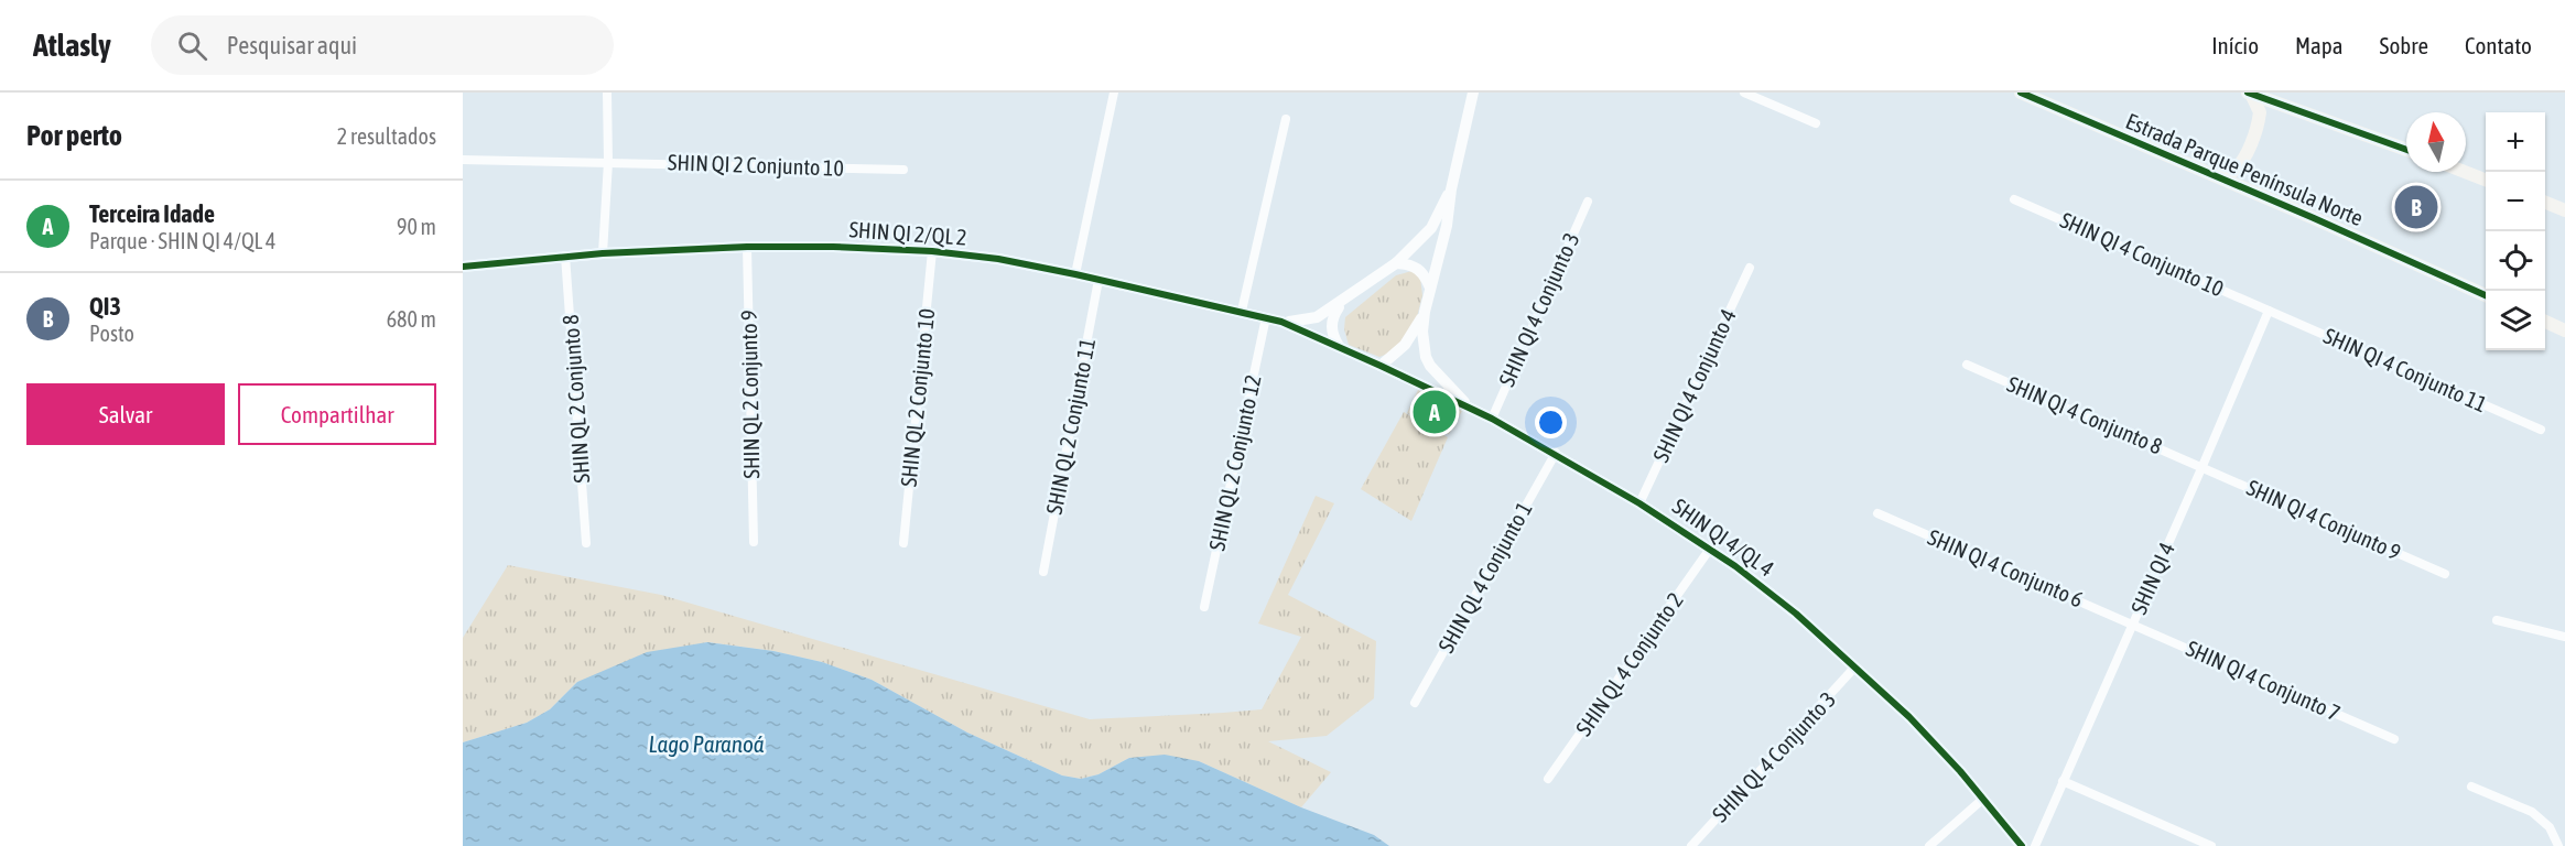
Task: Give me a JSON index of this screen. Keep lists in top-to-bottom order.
{
  "streets": {
    "main road": ["Estrada Parque Península Norte"],
    "street": [
      "SHIN QI 2 Conjunto 10",
      "SHIN QI 2/QL 2",
      "SHIN QI 4 Conjunto 10",
      "SHIN QI 4 Conjunto 3",
      "SHIN QI 4 Conjunto 11",
      "SHIN QI 4 Conjunto 4",
      "SHIN QL 2 Conjunto 9",
      "SHIN QL 2 Conjunto 10",
      "SHIN QL 2 Conjunto 8",
      "SHIN QI 4 Conjunto 8",
      "SHIN QL 2 Conjunto 11",
      "SHIN QL 2 Conjunto 12",
      "SHIN QI 4 Conjunto 9",
      "SHIN QI 4/QL 4",
      "SHIN QI 4 Conjunto 6",
      "SHIN QL 4 Conjunto 1",
      "SHIN QI 4",
      "SHIN QL 4 Conjunto 2",
      "SHIN QI 4 Conjunto 7",
      "SHIN QL 4 Conjunto 3"
    ]
  },
  "crossings": [
    ["SHIN QI 2/QL 2", "SHIN QL 2 Conjunto 9"],
    ["SHIN QI 2/QL 2", "SHIN QL 2 Conjunto 10"],
    ["SHIN QI 2/QL 2", "SHIN QL 2 Conjunto 8"],
    ["SHIN QI 2/QL 2", "SHIN QL 2 Conjunto 11"],
    ["SHIN QI 2/QL 2", "SHIN QL 2 Conjunto 12"],
    ["SHIN QI 2/QL 2", "SHIN QI 4/QL 4"],
    ["SHIN QI 4 Conjunto 10", "SHIN QI 4 Conjunto 11"],
    ["SHIN QI 4 Conjunto 10", "SHIN QI 4"],
    ["SHIN QI 4 Conjunto 3", "SHIN QI 4/QL 4"],
    ["SHIN QI 4 Conjunto 11", "SHIN QI 4"],
    ["SHIN QI 4 Conjunto 4", "SHIN QI 4/QL 4"],
    ["SHIN QI 4 Conjunto 8", "SHIN QI 4 Conjunto 9"],
    ["SHIN QI 4 Conjunto 8", "SHIN QI 4"],
    ["SHIN QI 4 Conjunto 9", "SHIN QI 4"],
    ["SHIN QI 4/QL 4", "SHIN QL 4 Conjunto 1"],
    ["SHIN QI 4/QL 4", "SHIN QL 4 Conjunto 2"],
    ["SHIN QI 4/QL 4", "SHIN QL 4 Conjunto 3"],
    ["SHIN QI 4 Conjunto 6", "SHIN QI 4"],
    ["SHIN QI 4 Conjunto 6", "SHIN QI 4 Conjunto 7"],
    ["SHIN QI 4", "SHIN QI 4 Conjunto 7"]
  ],
  "water": ["Lago Paranoá"],
  "north": "top",
  "page": {
    "header": "Atlasly",
    "search": "Pesquisar aqui",
    "nav": [
      "Início",
      "Mapa",
      "Sobre",
      "Contato"
    ],
    "heading": ["Por perto", "2 resultados"],
    "map_buttons": ["+", "−"],
    "list": [
      {
        "mark": "A",
        "name": "Terceira Idade",
        "note": "Parque · SHIN QI 4/QL 4",
        "value": "90 m"
      },
      {
        "mark": "B",
        "name": "QI3",
        "note": "Posto",
        "value": "680 m"
      }
    ],
    "pins": ["B", "A"],
    "buttons": ["Salvar", "Compartilhar"]
  }
}
